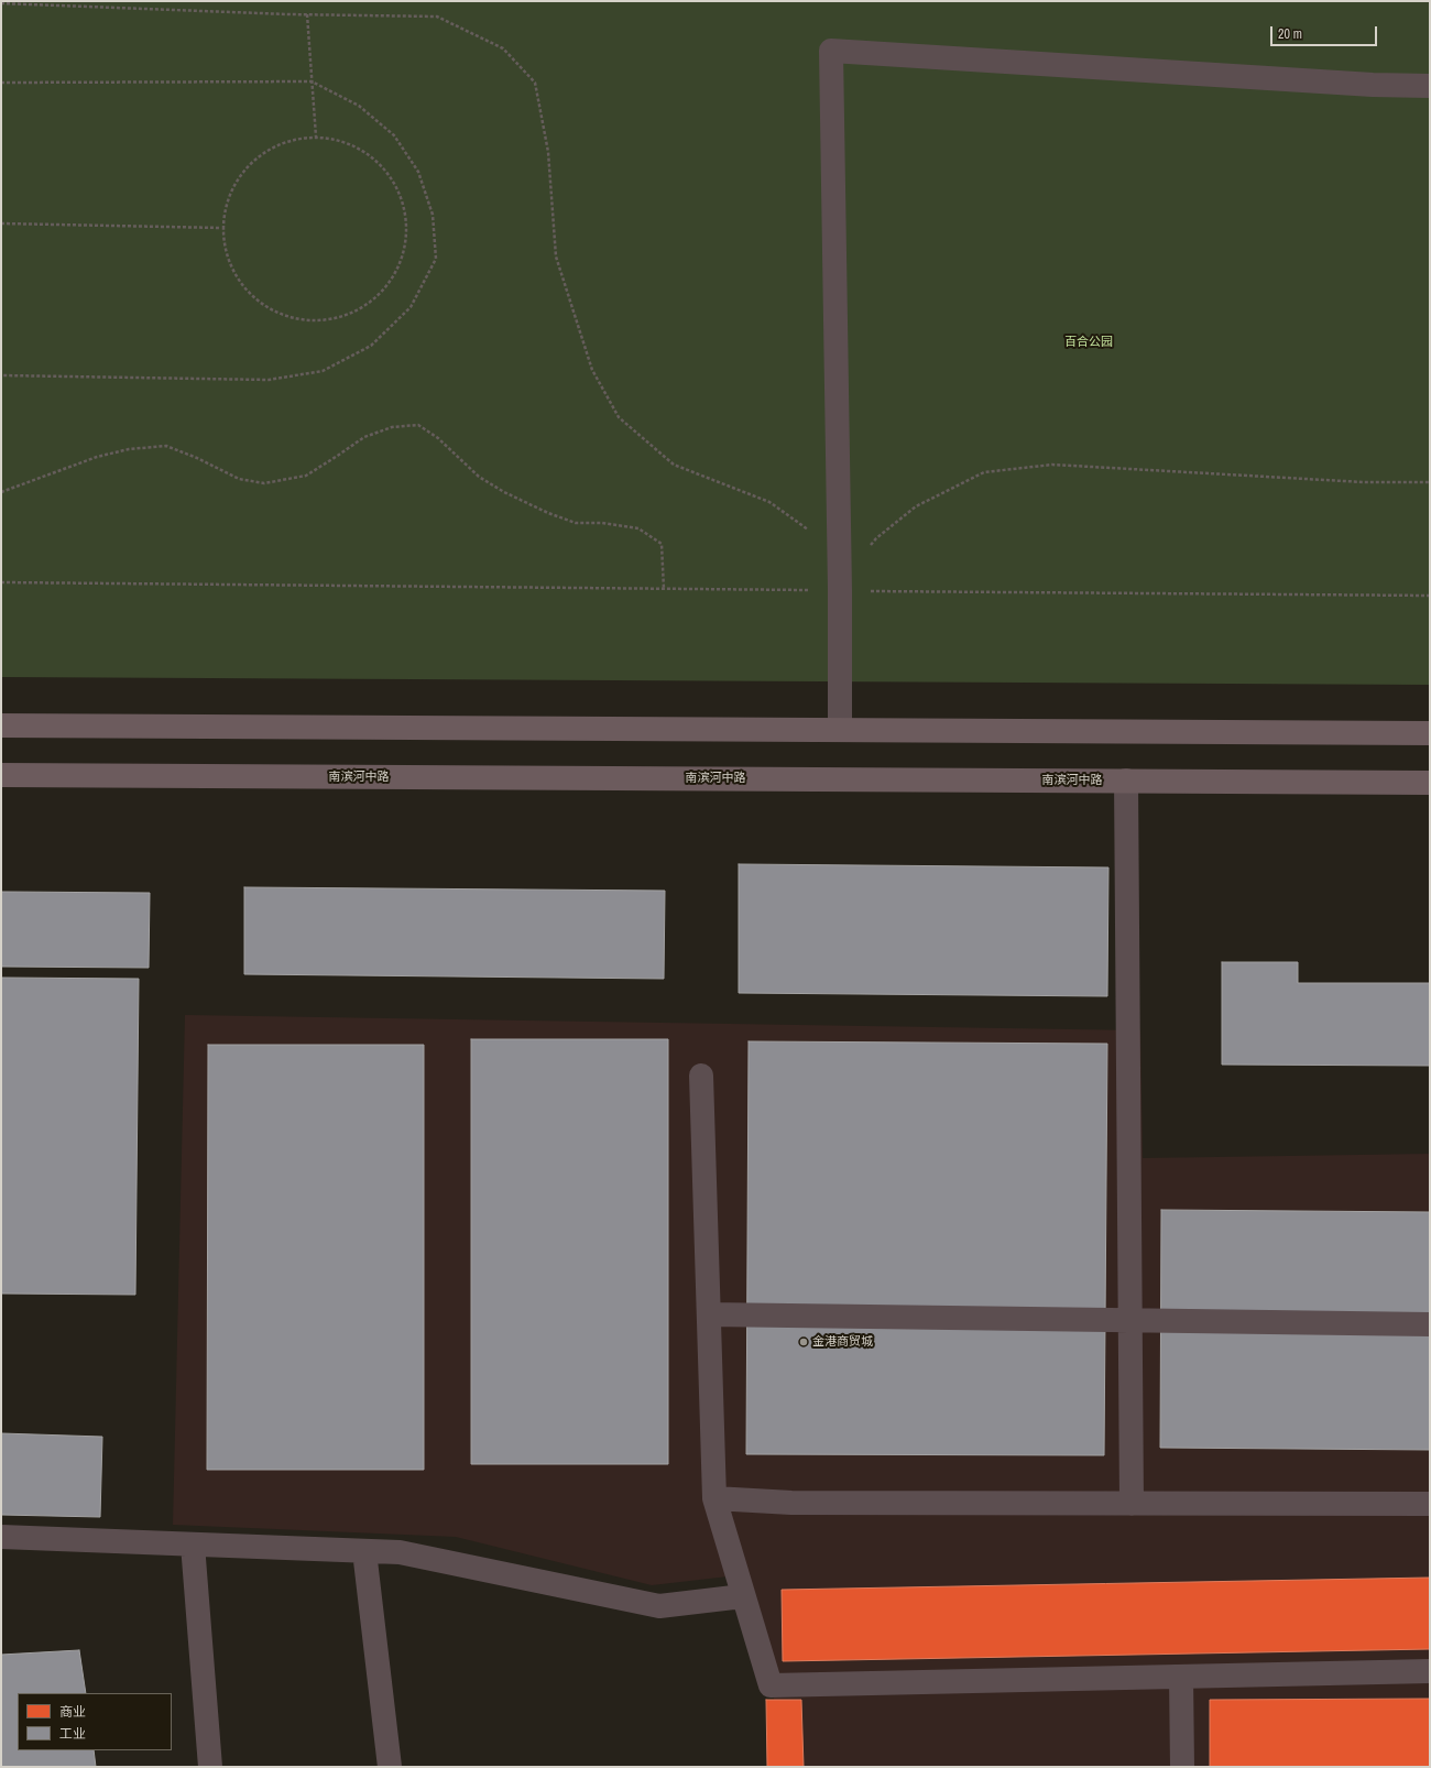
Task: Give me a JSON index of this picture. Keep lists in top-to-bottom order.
{
  "streets": {
    "highway": ["南滨河中路"]
  },
  "parks": ["百合公园"],
  "places": ["金港商贸城"],
  "legend": ["商业", "工业"],
  "scale_bar": "20 m"
}
